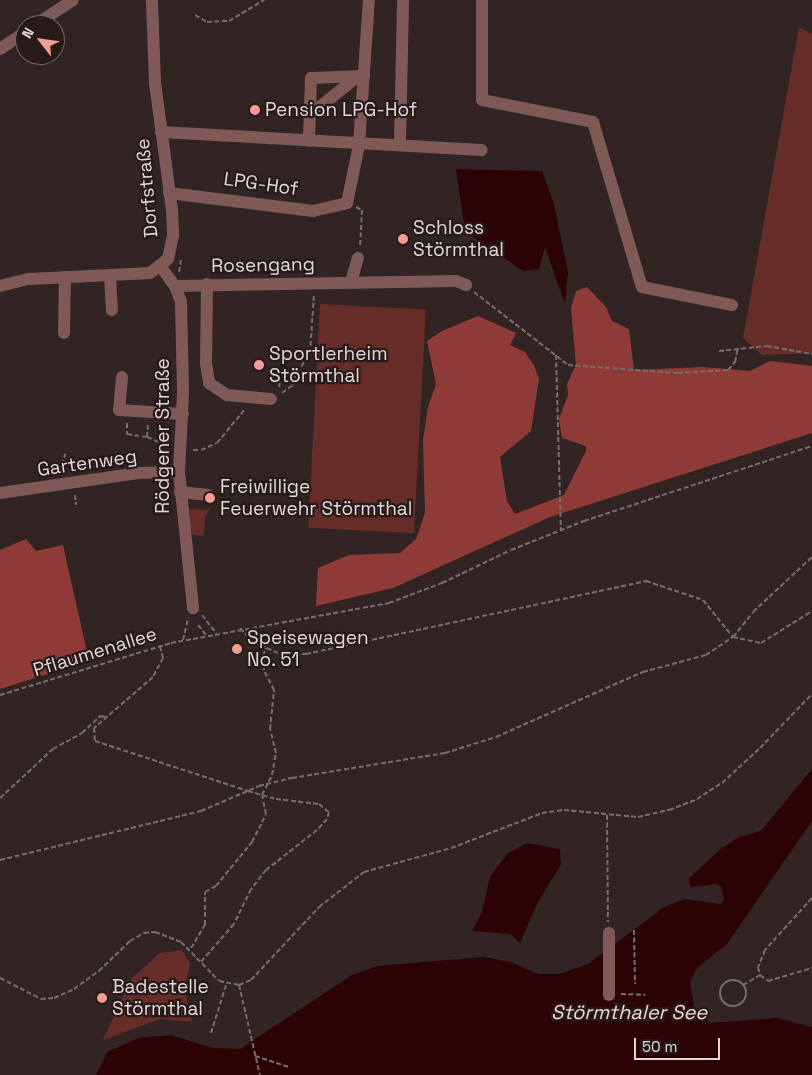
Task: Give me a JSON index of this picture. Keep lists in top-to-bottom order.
{
  "streets": {
    "street": [
      "LPG-Hof",
      "Dorfstraße",
      "Rosengang",
      "Rödgener Straße",
      "Gartenweg"
    ],
    "path": ["Pflaumenallee"]
  },
  "crossings": [
    ["LPG-Hof", "Dorfstraße"],
    ["Dorfstraße", "Rödgener Straße"],
    ["Rosengang", "Rödgener Straße"],
    ["Rödgener Straße", "Gartenweg"]
  ],
  "water": ["Störmthaler See"],
  "places": [
    "Pension LPG-Hof",
    "Schloss Störmthal",
    "Sportlerheim Störmthal",
    "Freiwillige Feuerwehr Störmthal",
    "Speisewagen No. 51",
    "Badestelle Störmthal"
  ],
  "scale_bar": "50 m",
  "north": "top left"
}
